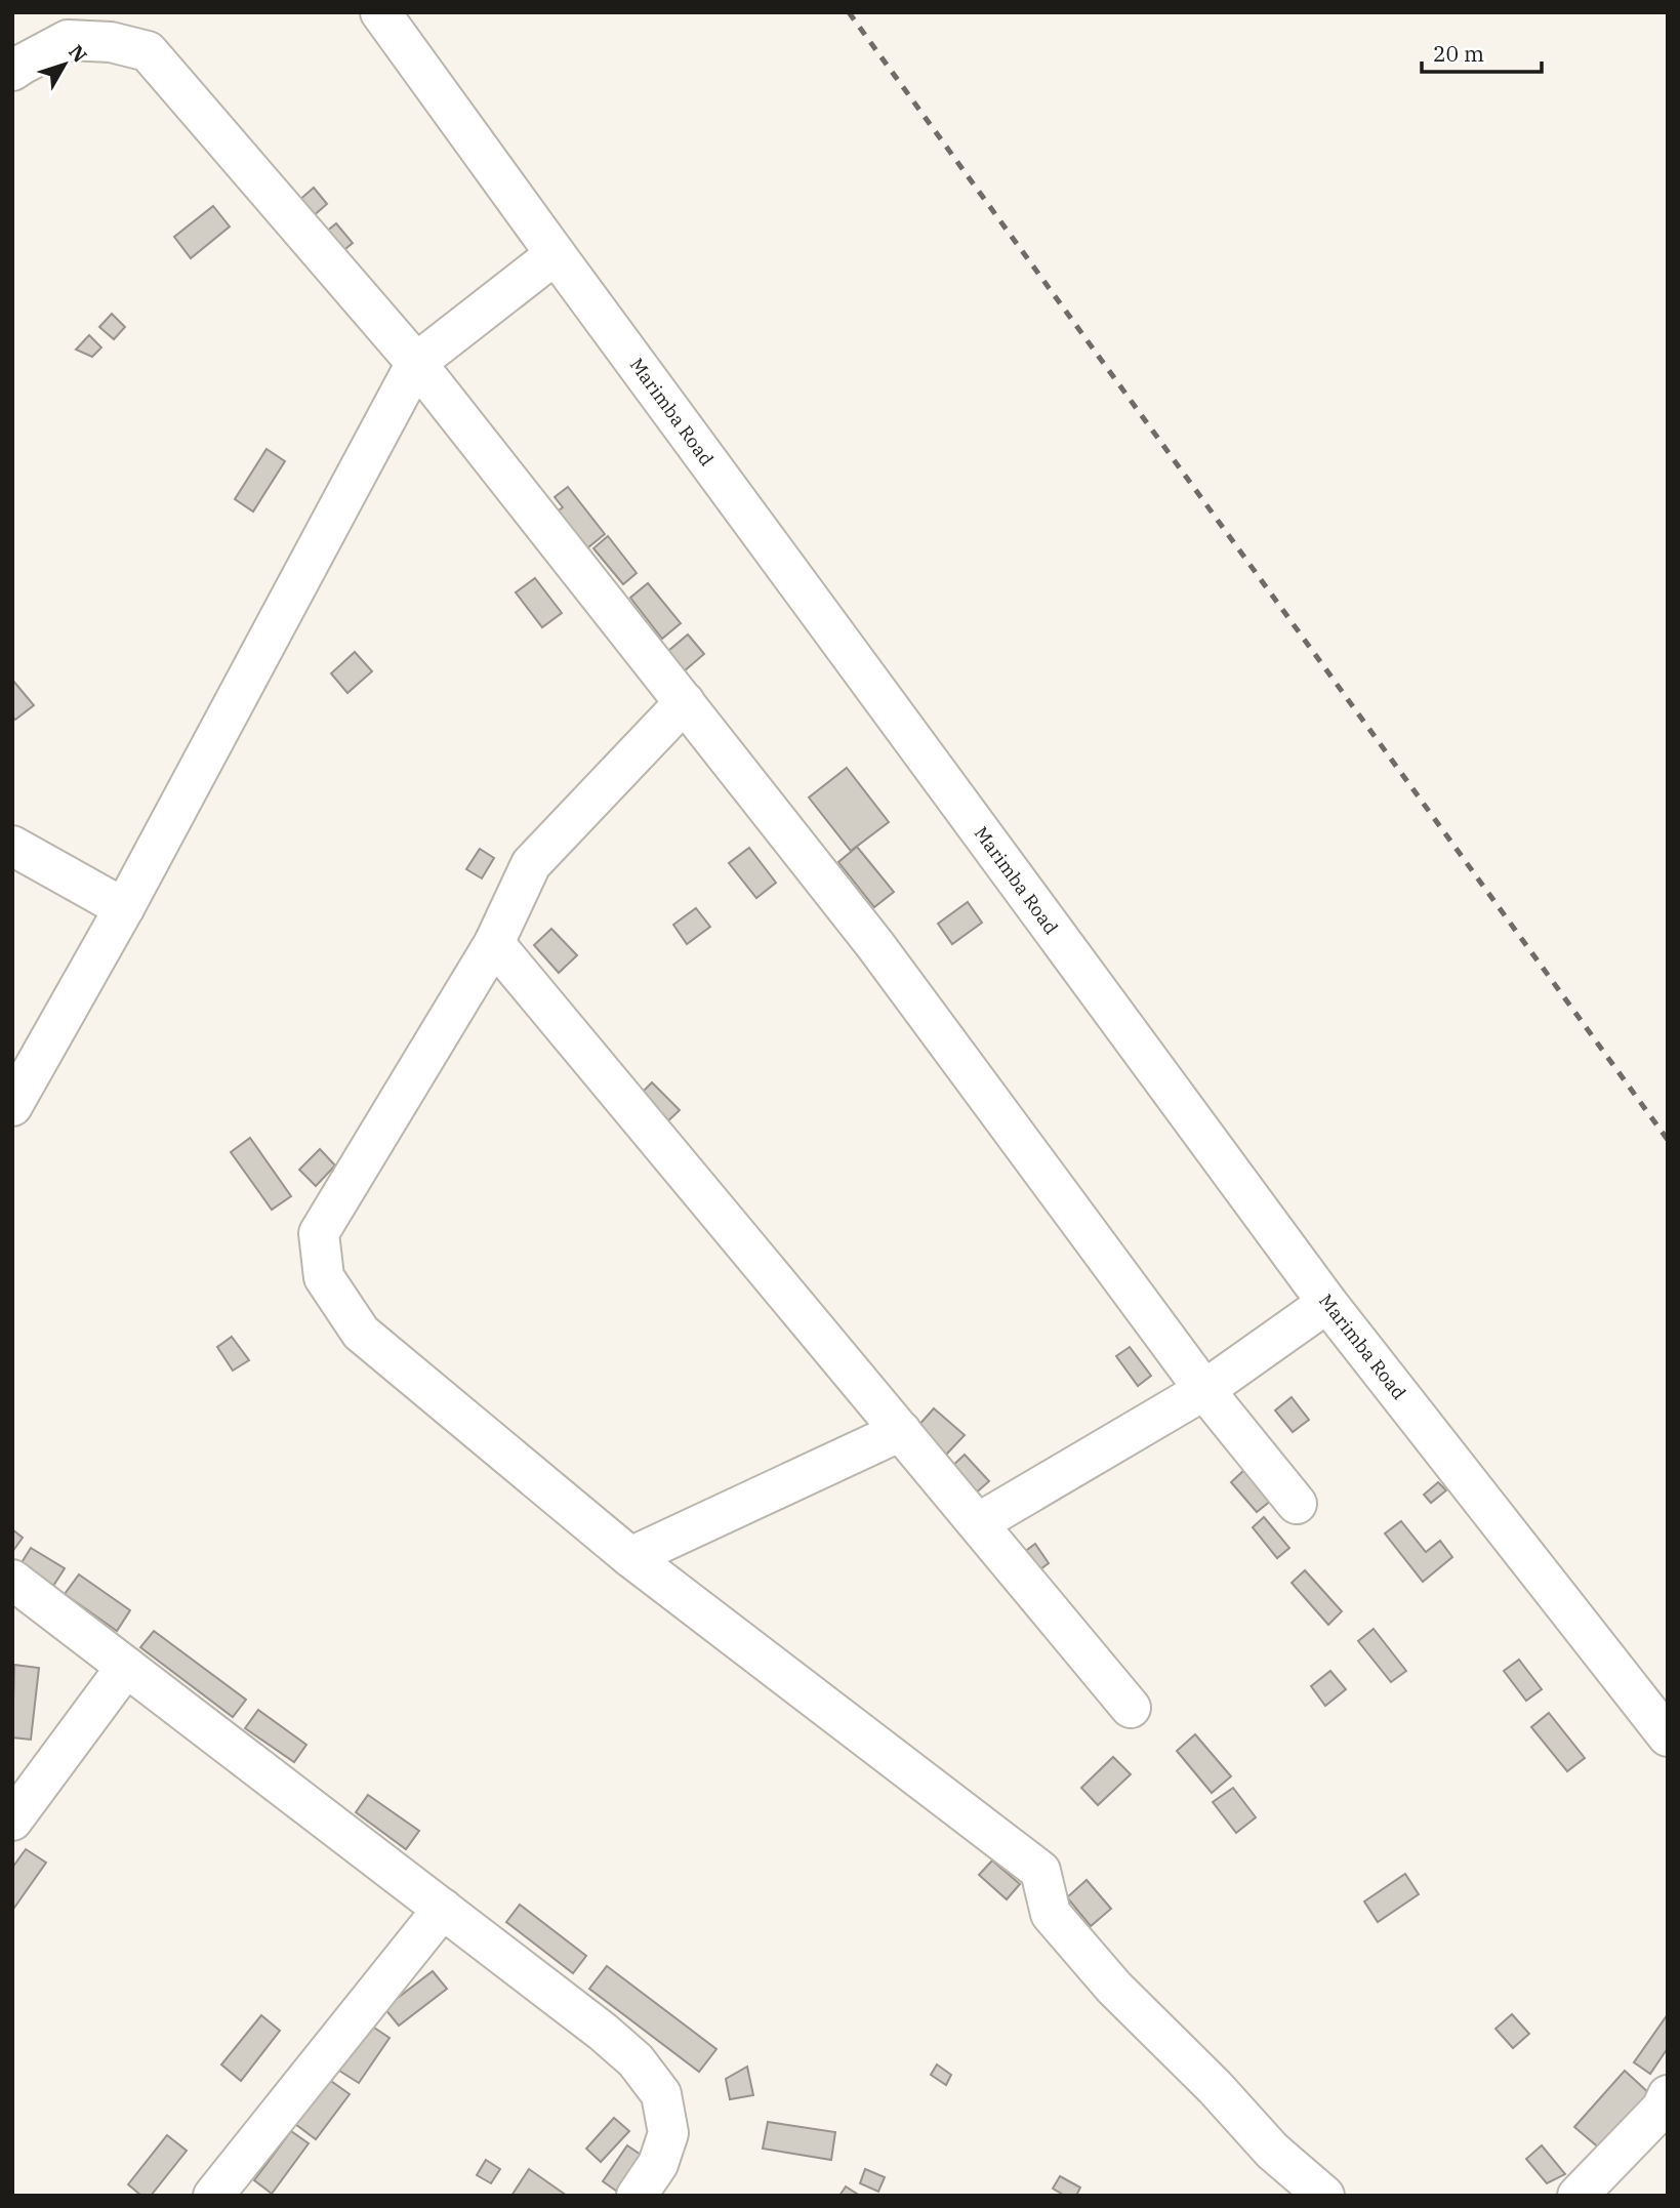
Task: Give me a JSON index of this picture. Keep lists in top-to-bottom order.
{
  "streets": {
    "street": ["Marimba Road"]
  },
  "scale_bar": "20 m",
  "north": "top right"
}
